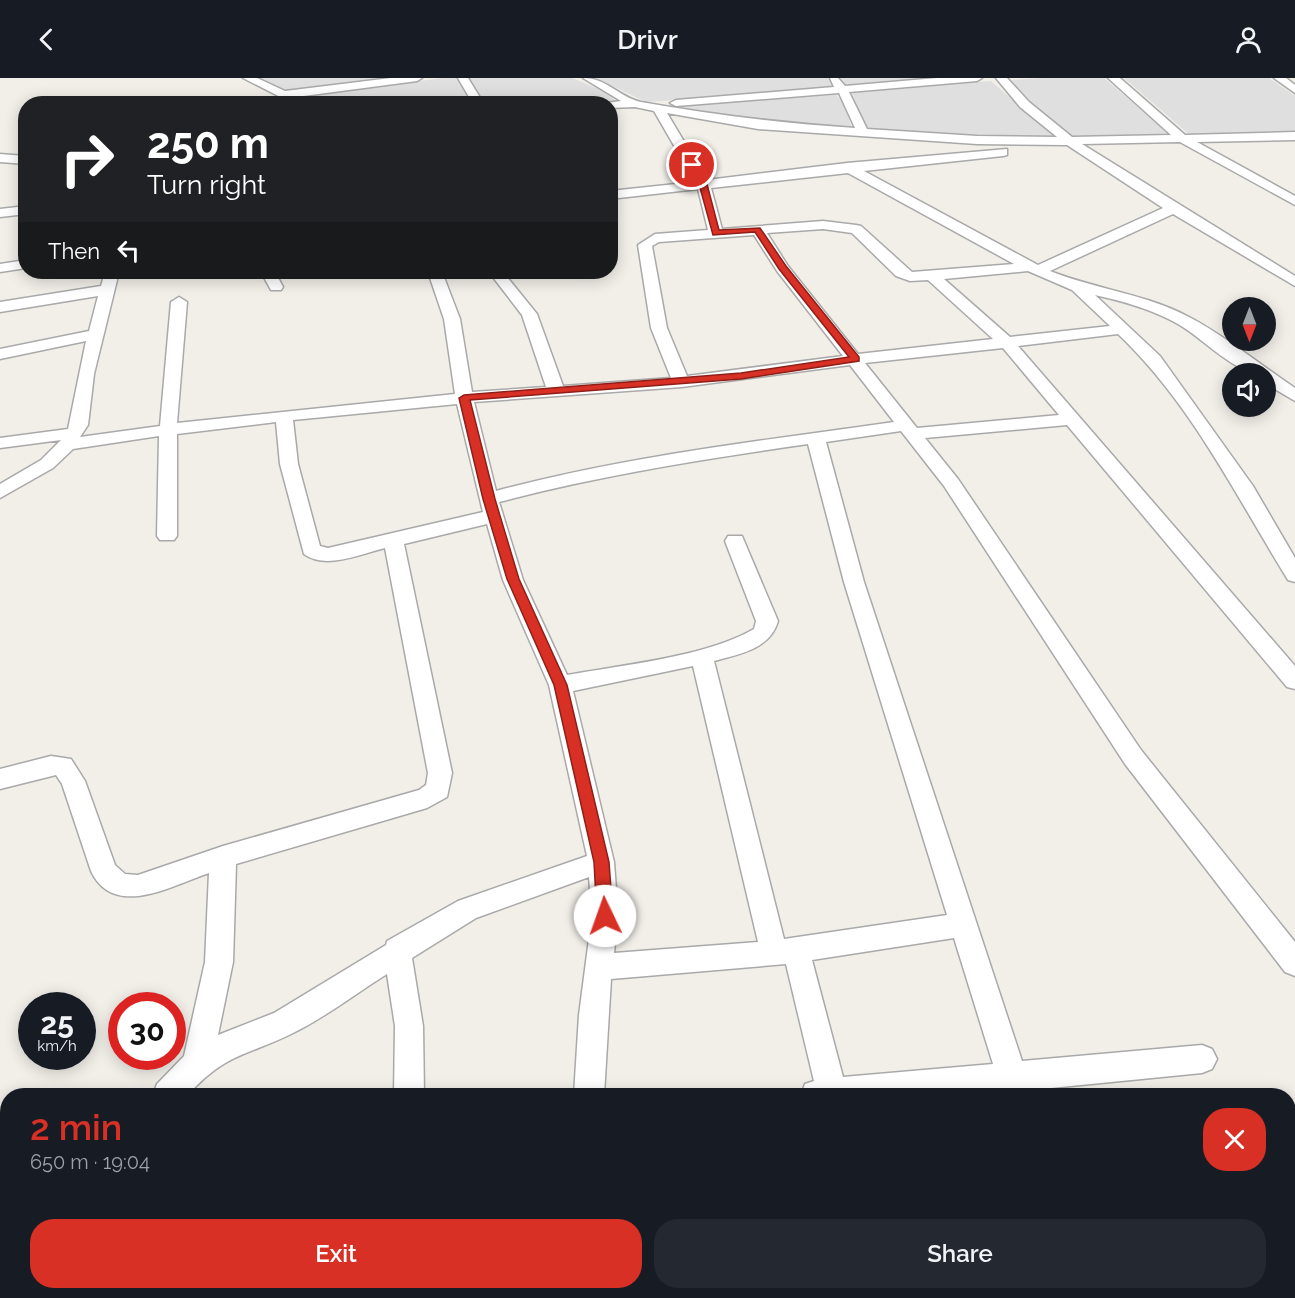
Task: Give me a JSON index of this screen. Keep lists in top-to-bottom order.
{
  "north": "bottom",
  "page": {
    "header": "Drivr",
    "turn": ["250 m", "Turn right"],
    "then": "Then",
    "speed": "25 km/h",
    "limit": "30",
    "heading": ["2 min", "650 m · 19:04"],
    "buttons": ["Exit", "Share"]
  }
}
